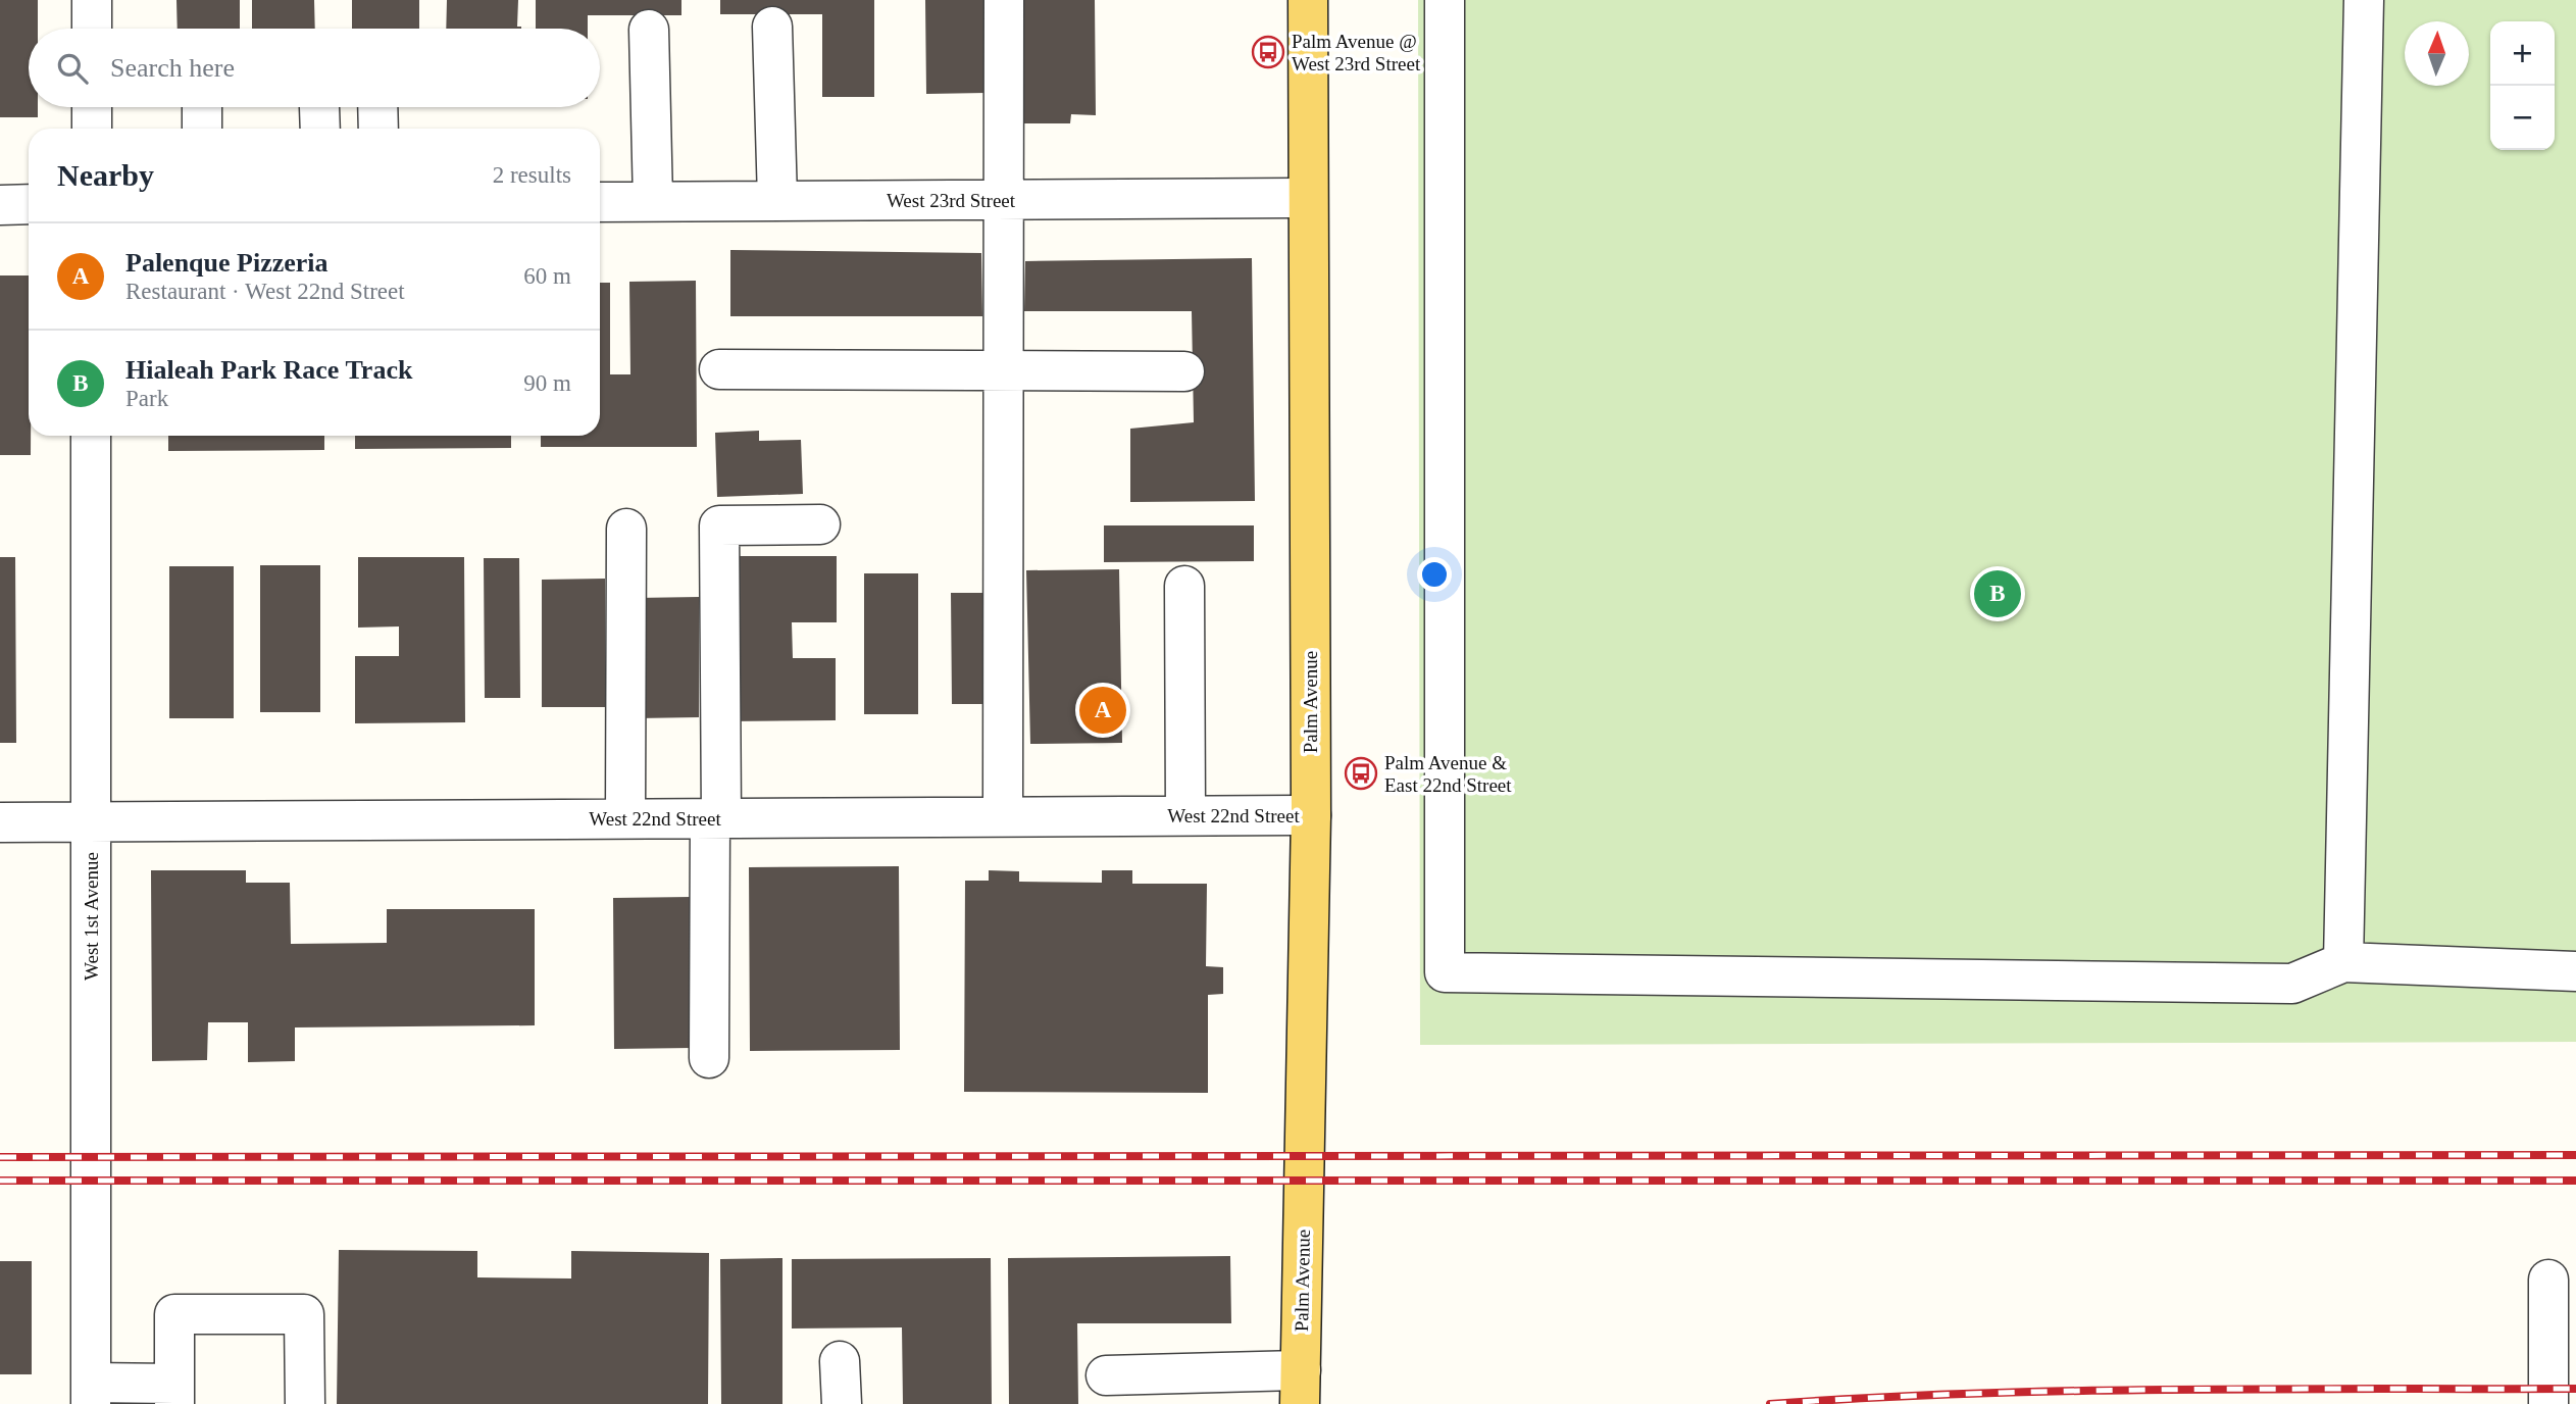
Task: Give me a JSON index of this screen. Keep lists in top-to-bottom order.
{
  "streets": {
    "main road": ["Palm Avenue"],
    "street": ["West 23rd Street", "West 22nd Street", "West 1st Avenue"]
  },
  "crossings": [
    ["West 23rd Street", "Palm Avenue"],
    ["Palm Avenue", "West 22nd Street"],
    ["West 22nd Street", "West 1st Avenue"]
  ],
  "places": {
    "bus stop": ["Palm Avenue @ West 23rd Street", "Palm Avenue & East 22nd Street"]
  },
  "north": "top",
  "page": {
    "map_buttons": ["+", "−"],
    "search": "Search here",
    "heading": ["Nearby", "2 results"],
    "list": [
      {
        "mark": "A",
        "name": "Palenque Pizzeria",
        "note": "Restaurant · West 22nd Street",
        "value": "60 m"
      },
      {
        "mark": "B",
        "name": "Hialeah Park Race Track",
        "note": "Park",
        "value": "90 m"
      }
    ],
    "pins": ["B", "A"]
  }
}
